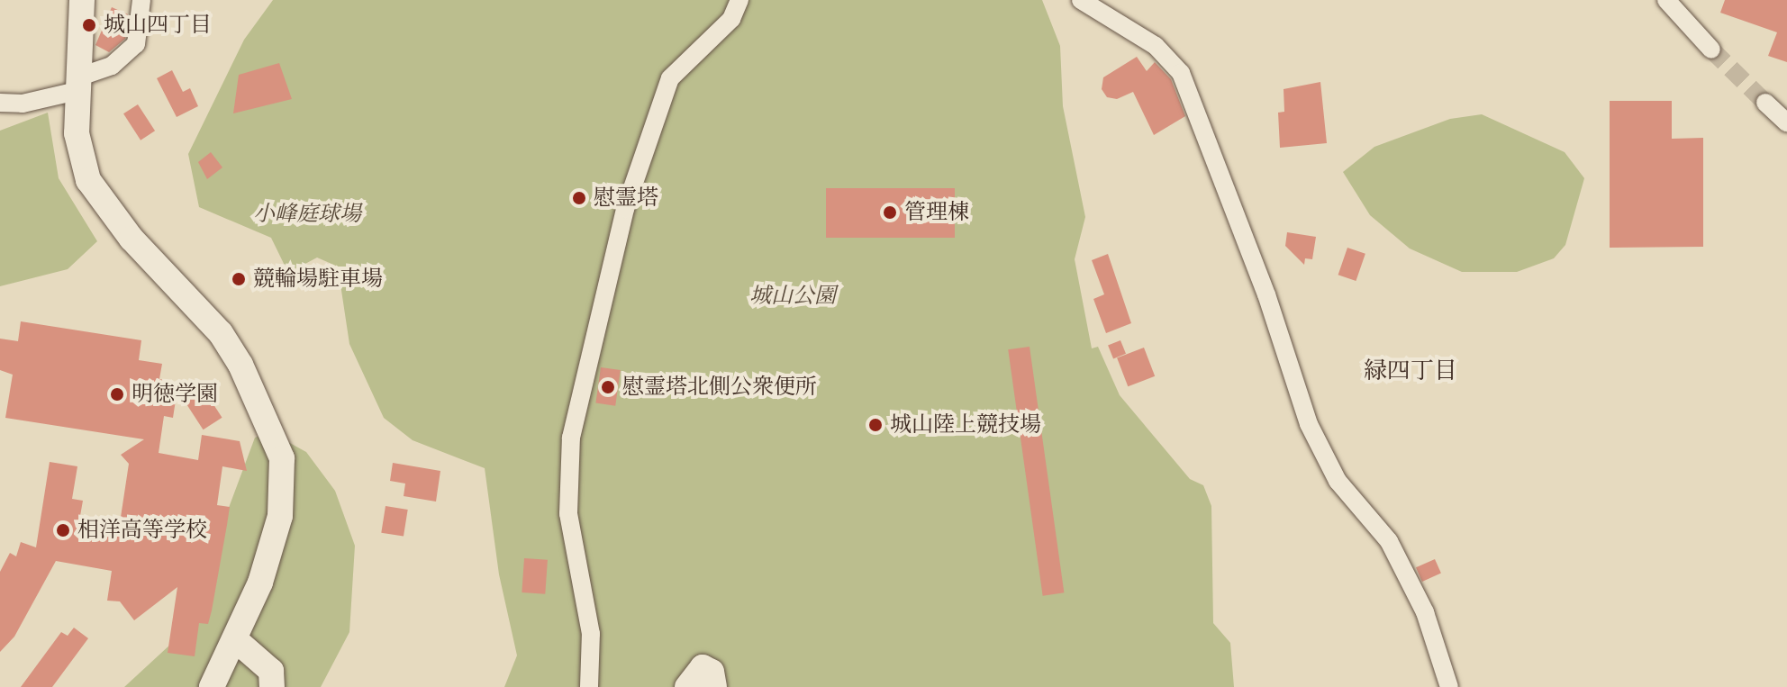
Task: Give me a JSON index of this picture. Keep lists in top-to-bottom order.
{
  "districts": ["緑四丁目"],
  "parks": ["小峰庭球場", "城山公園"],
  "places": [
    "城山四丁目",
    "慰霊塔",
    "管理棟",
    "競輪場駐車場",
    "慰霊塔北側公衆便所",
    "明徳学園",
    "城山陸上競技場",
    "相洋高等学校"
  ]
}
